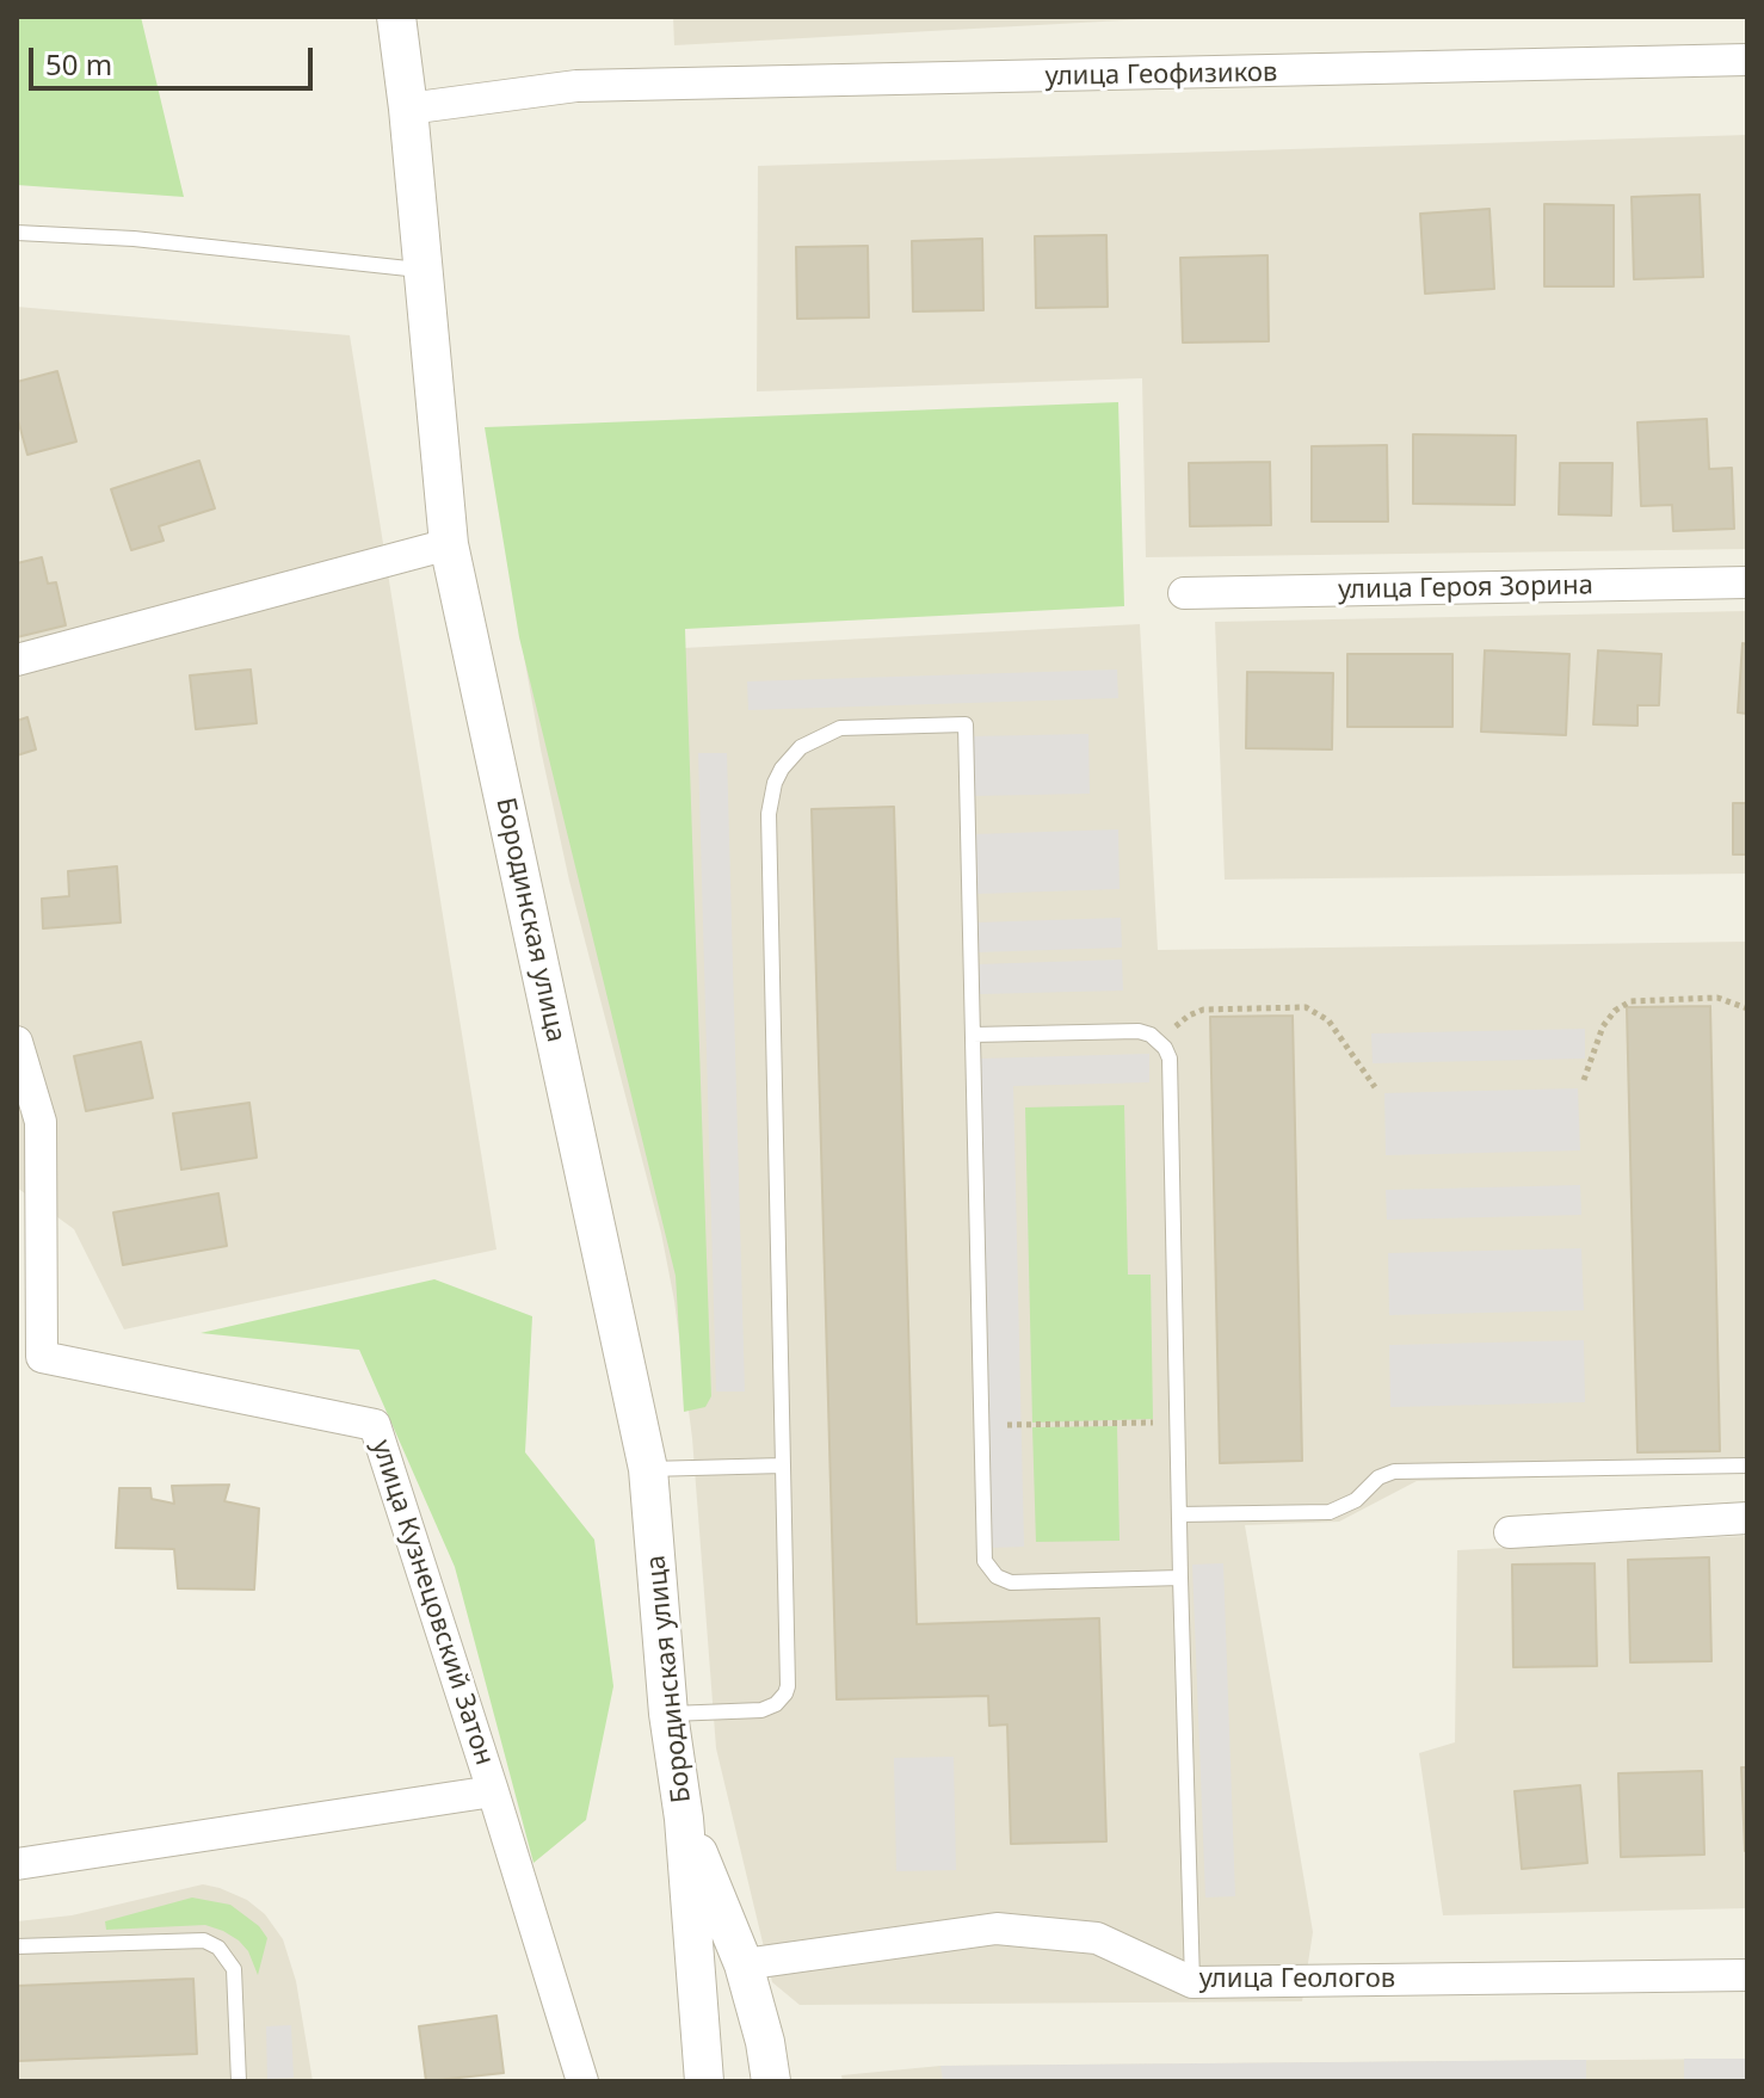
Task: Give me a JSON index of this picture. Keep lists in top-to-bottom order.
{
  "streets": {
    "street": [
      "улица Геофизиков",
      "улица Героя Зорина",
      "Бородинская улица",
      "улица Кузнецовский Затон",
      "улица Геологов"
    ]
  },
  "crossings": [
    ["улица Геофизиков", "Бородинская улица"],
    ["Бородинская улица", "улица Геологов"]
  ],
  "scale_bar": "50 m"
}
